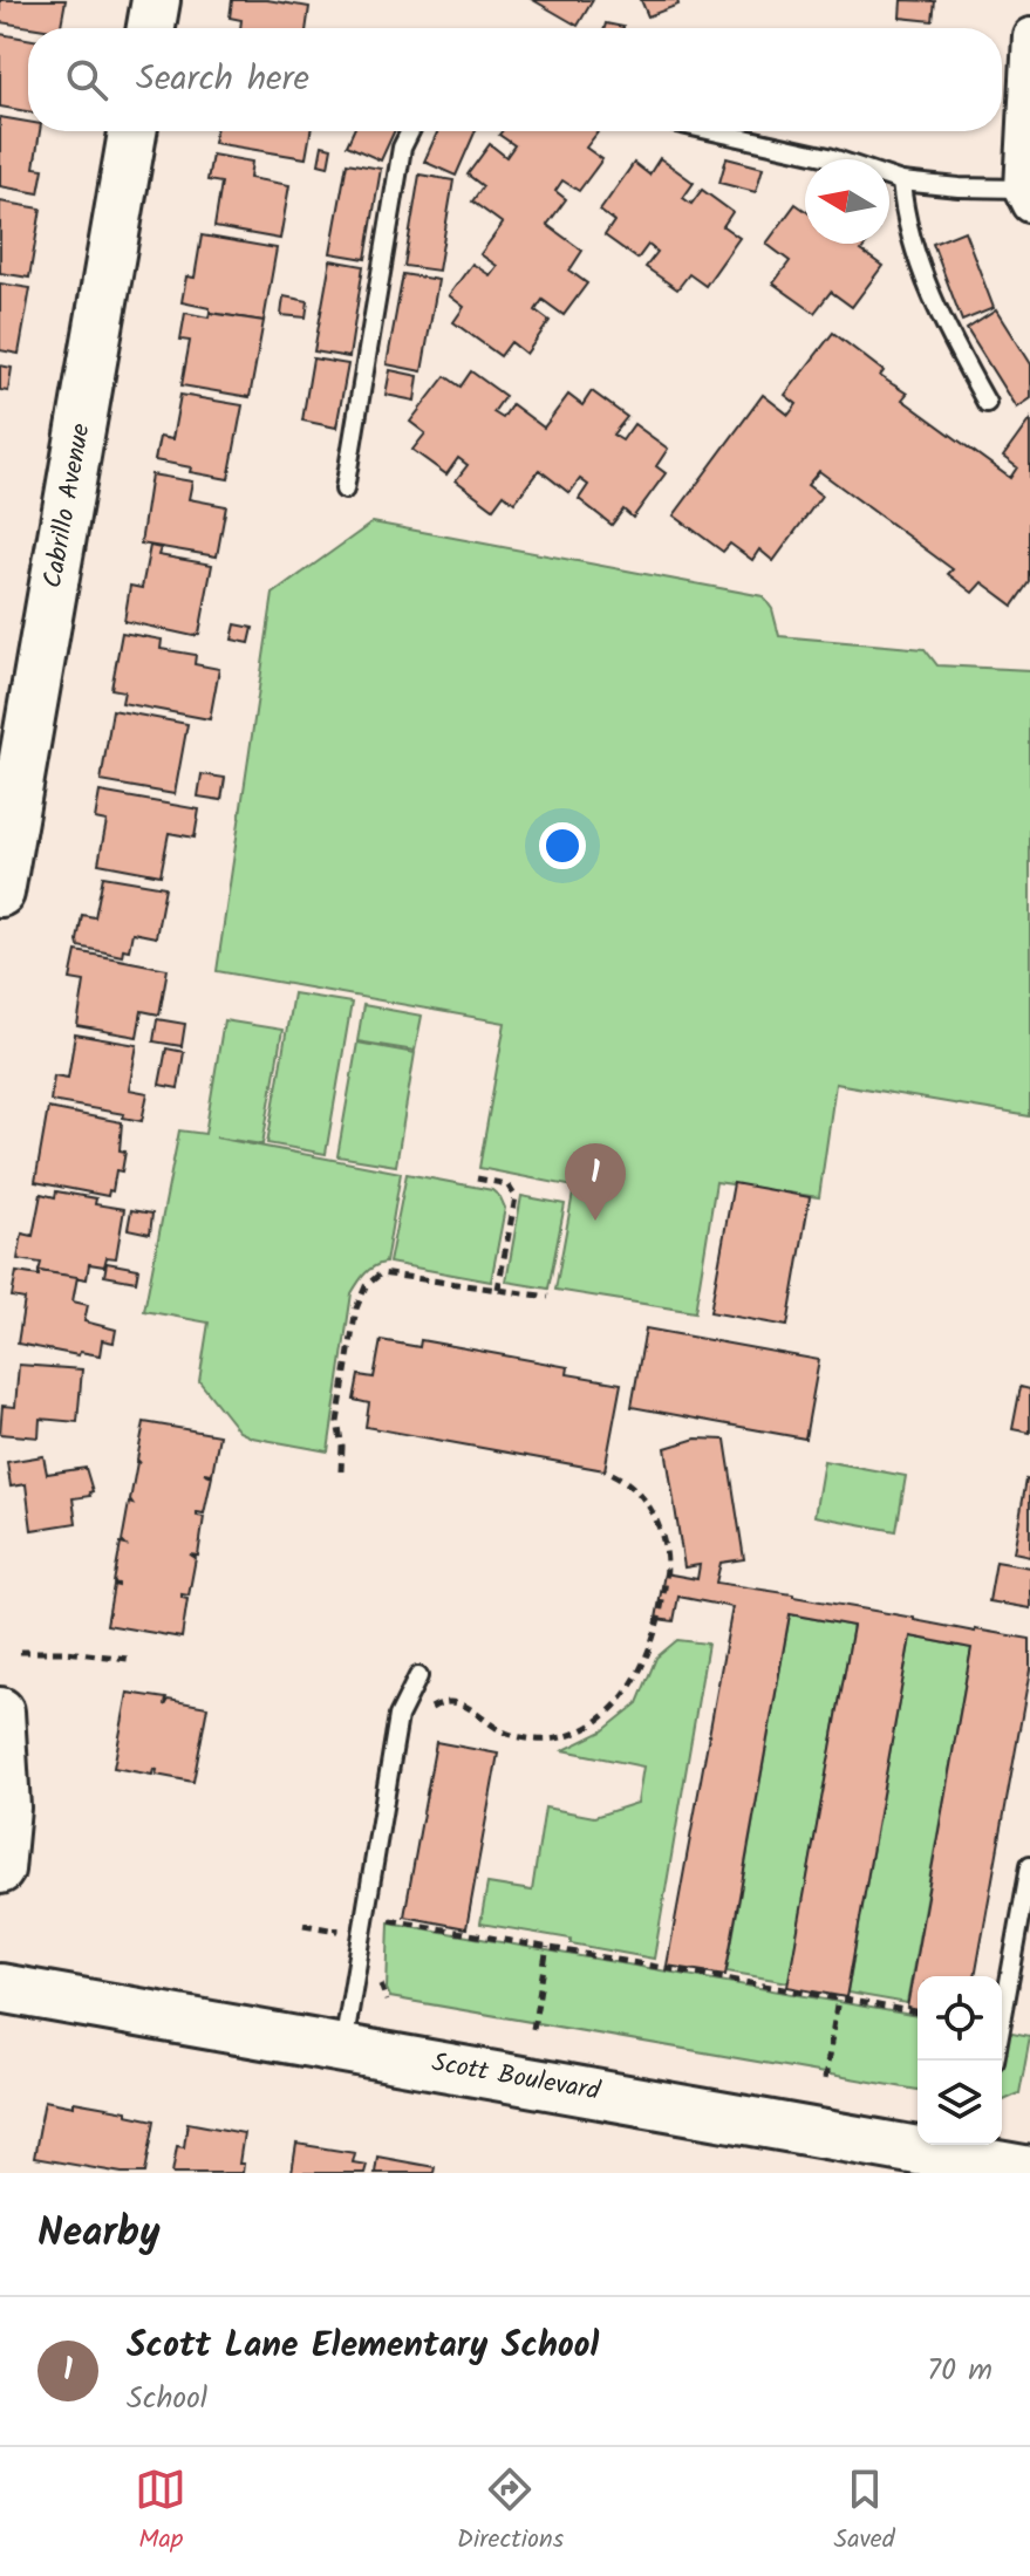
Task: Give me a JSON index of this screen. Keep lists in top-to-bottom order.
{
  "streets": {
    "main road": ["Cabrillo Avenue", "Scott Boulevard"]
  },
  "north": "left",
  "page": {
    "search": "Search here",
    "pins": "1",
    "heading": "Nearby",
    "list": [
      {
        "mark": "1",
        "name": "Scott Lane Elementary School",
        "note": "School",
        "value": "70 m"
      }
    ],
    "nav": ["Map", "Directions", "Saved"]
  }
}
